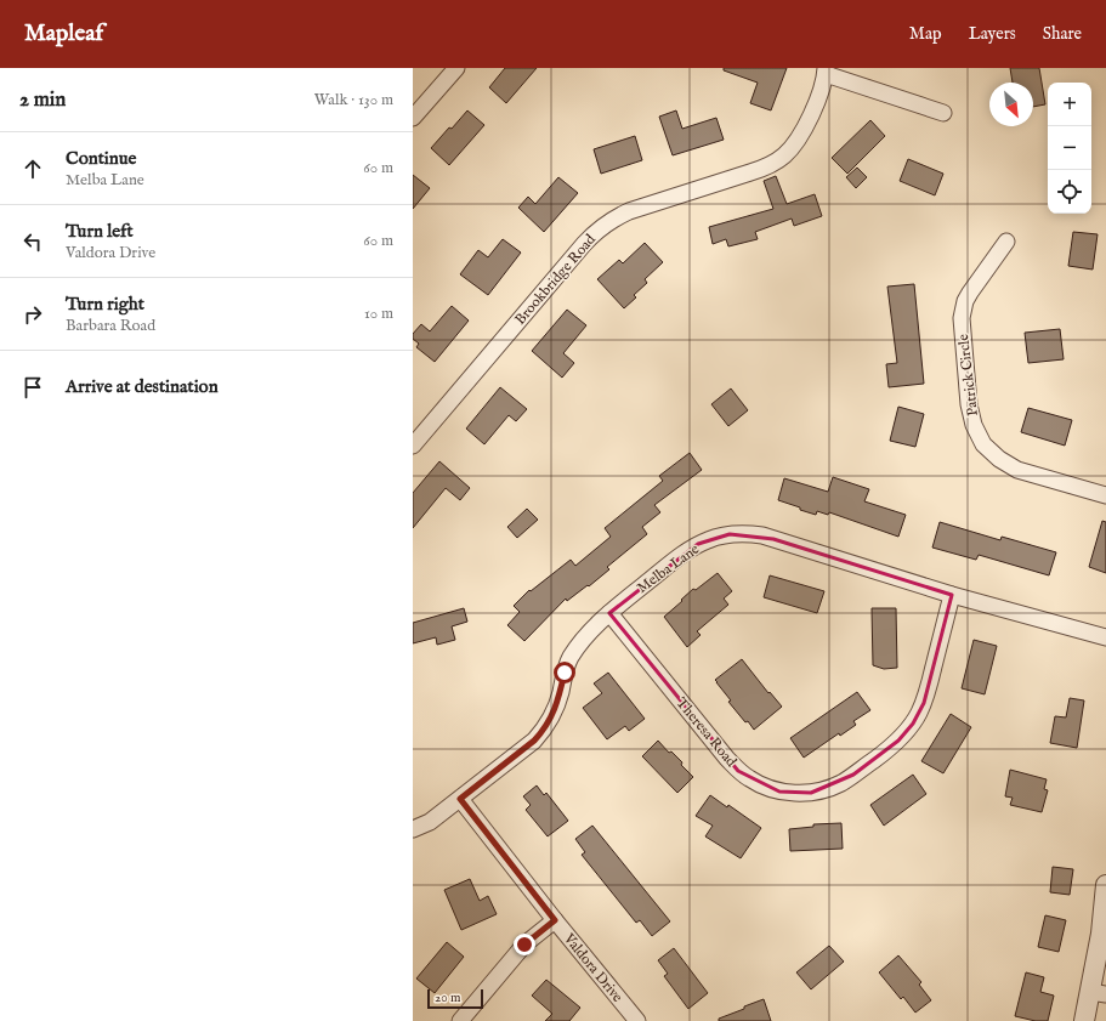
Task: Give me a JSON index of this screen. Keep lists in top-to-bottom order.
{
  "streets": {
    "street": [
      "Brookbridge Road",
      "Patrick Circle",
      "Melba Lane",
      "Theresa Road",
      "Valdora Drive"
    ]
  },
  "crossings": [
    ["Melba Lane", "Theresa Road"],
    ["Melba Lane", "Valdora Drive"]
  ],
  "scale_bar": "20 m",
  "north": "bottom right",
  "page": {
    "header": "Mapleaf",
    "nav": ["Map", "Layers", "Share"],
    "heading": ["2 min", "Walk · 130 m"],
    "map_buttons": ["+", "−"],
    "list": [
      ["Continue", "Melba Lane", "60 m"],
      ["Turn left", "Valdora Drive", "60 m"],
      ["Turn right", "Barbara Road", "10 m"],
      "Arrive at destination"
    ],
    "scale": "20 m"
  }
}
